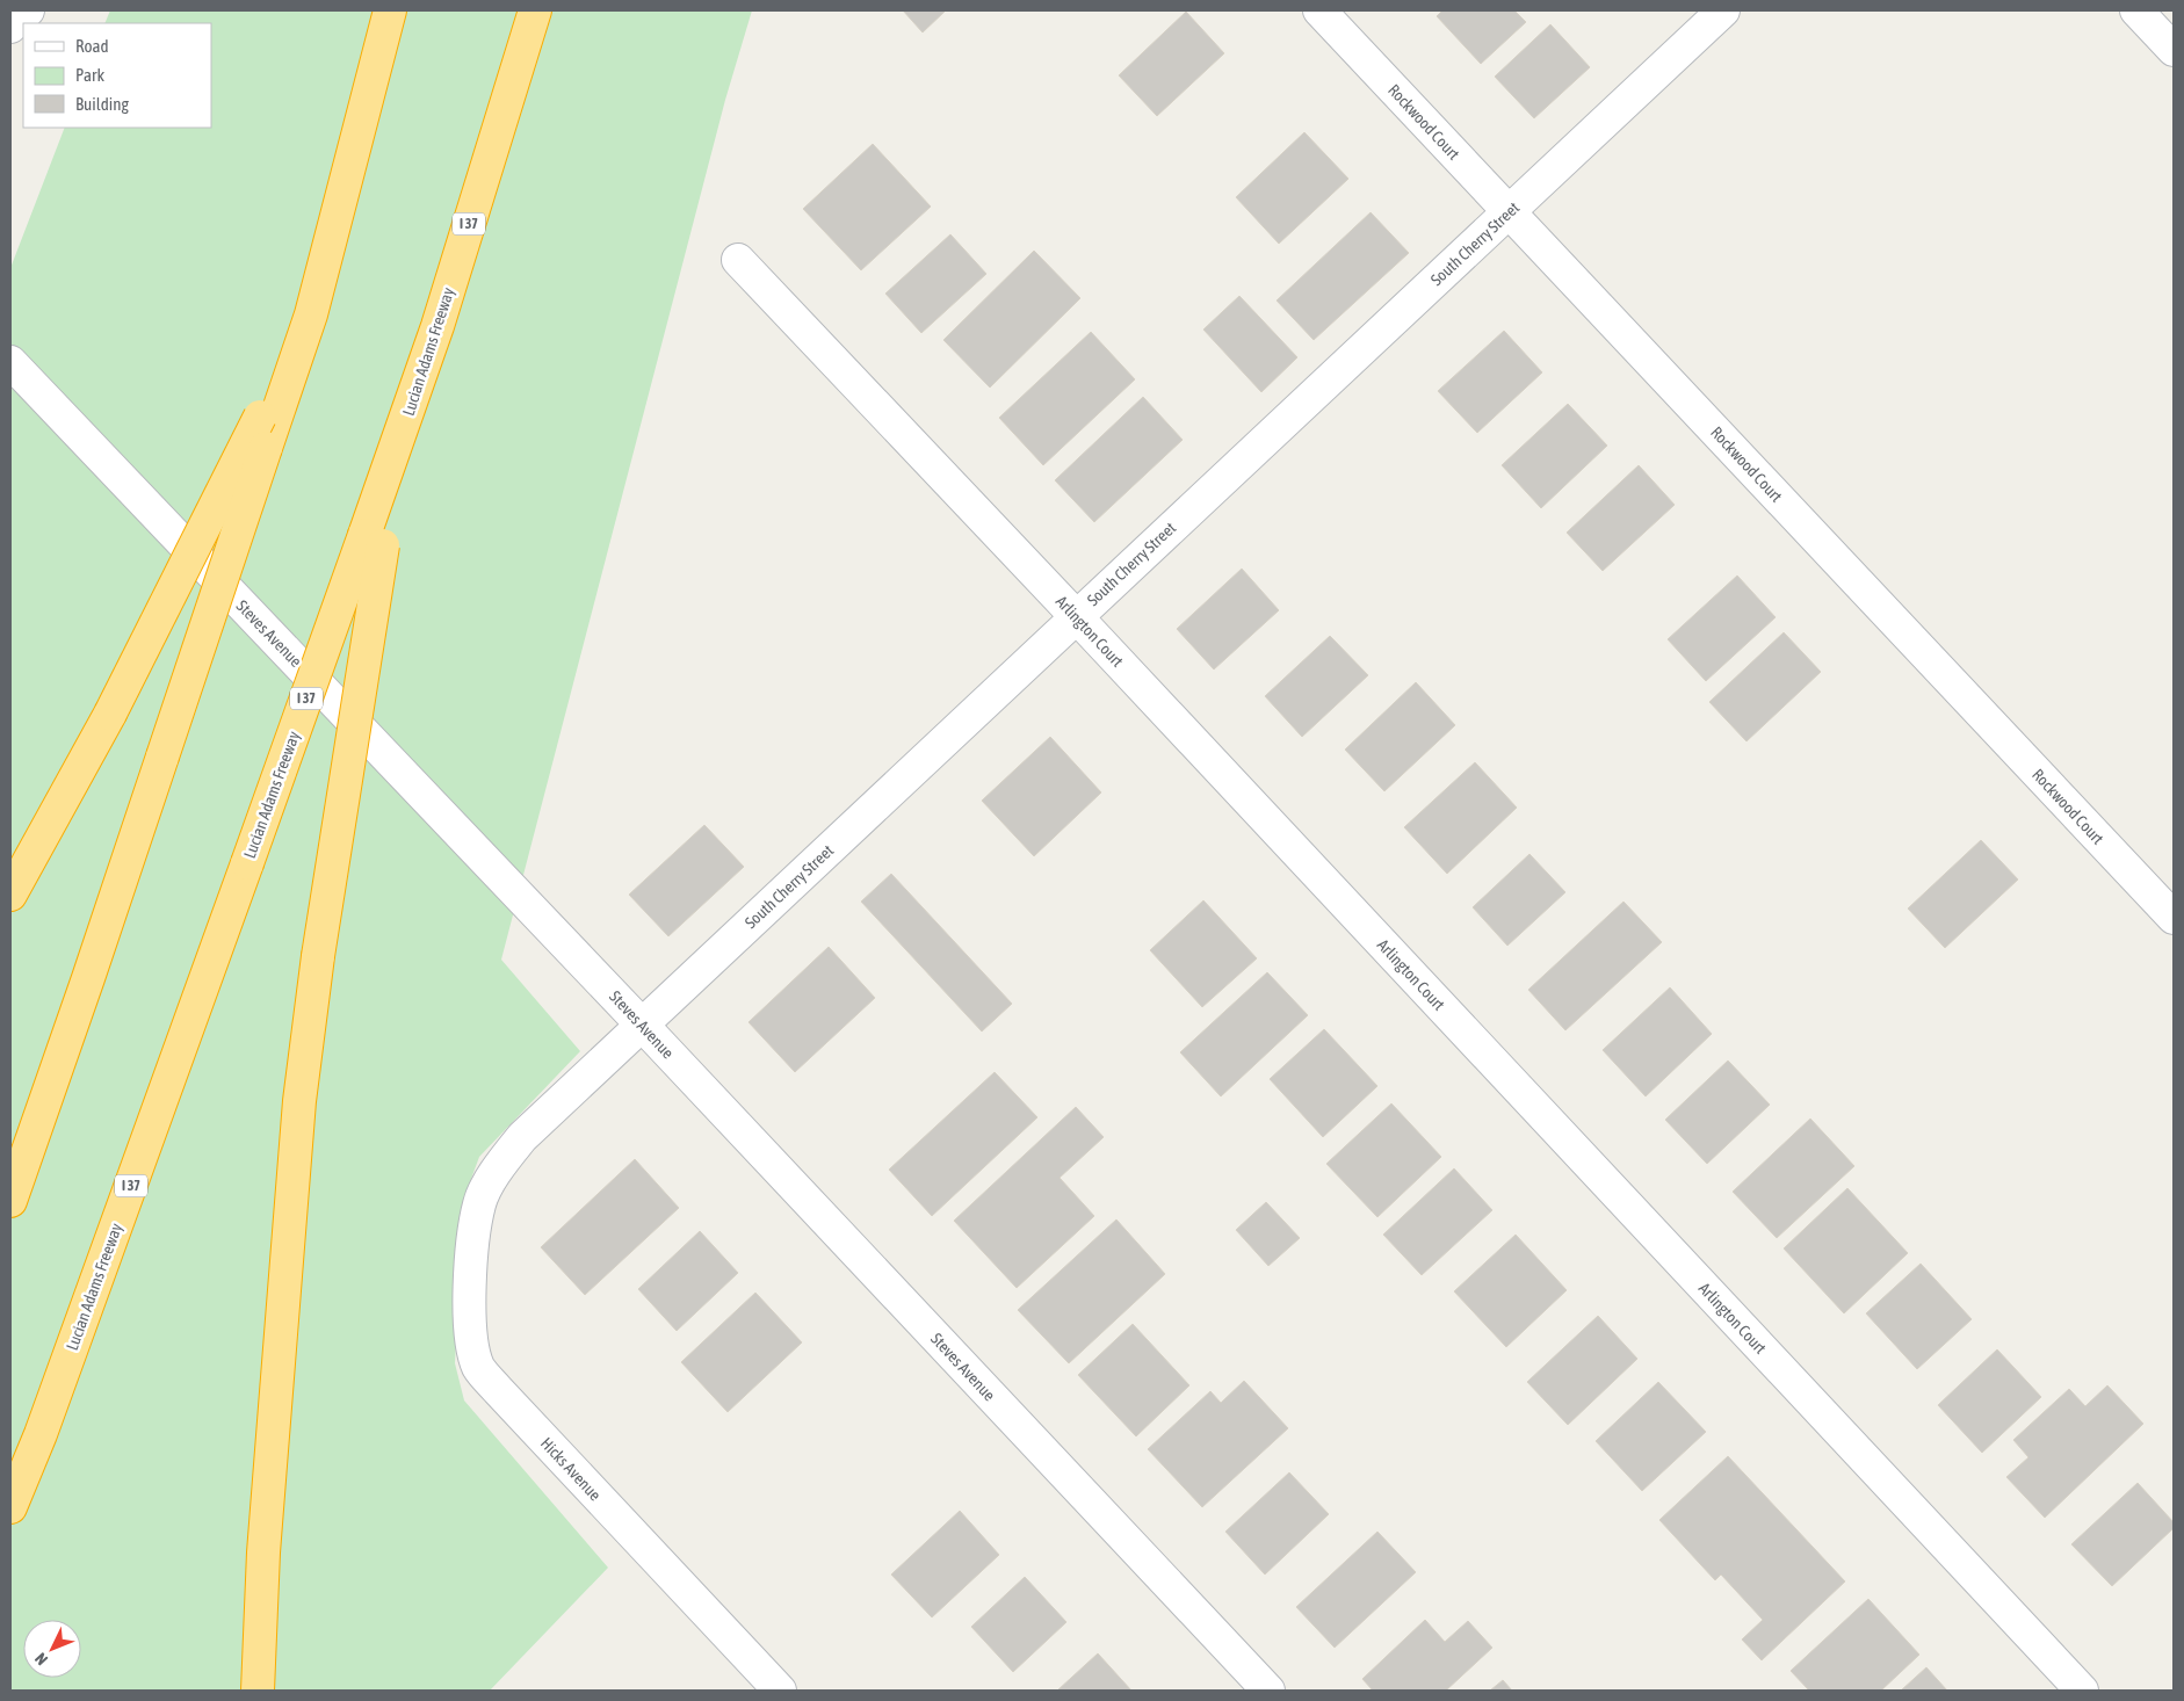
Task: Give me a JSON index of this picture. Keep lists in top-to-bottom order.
{
  "streets": {
    "highway": ["I 37", "Lucian Adams Freeway"],
    "street": [
      "Rockwood Court",
      "South Cherry Street",
      "Arlington Court",
      "Steves Avenue",
      "Hicks Avenue"
    ]
  },
  "crossings": [
    ["Rockwood Court", "South Cherry Street"],
    ["South Cherry Street", "Arlington Court"],
    ["South Cherry Street", "Steves Avenue"],
    ["South Cherry Street", "Hicks Avenue"]
  ],
  "legend": ["Road", "Park", "Building"],
  "north": "bottom left"
}
